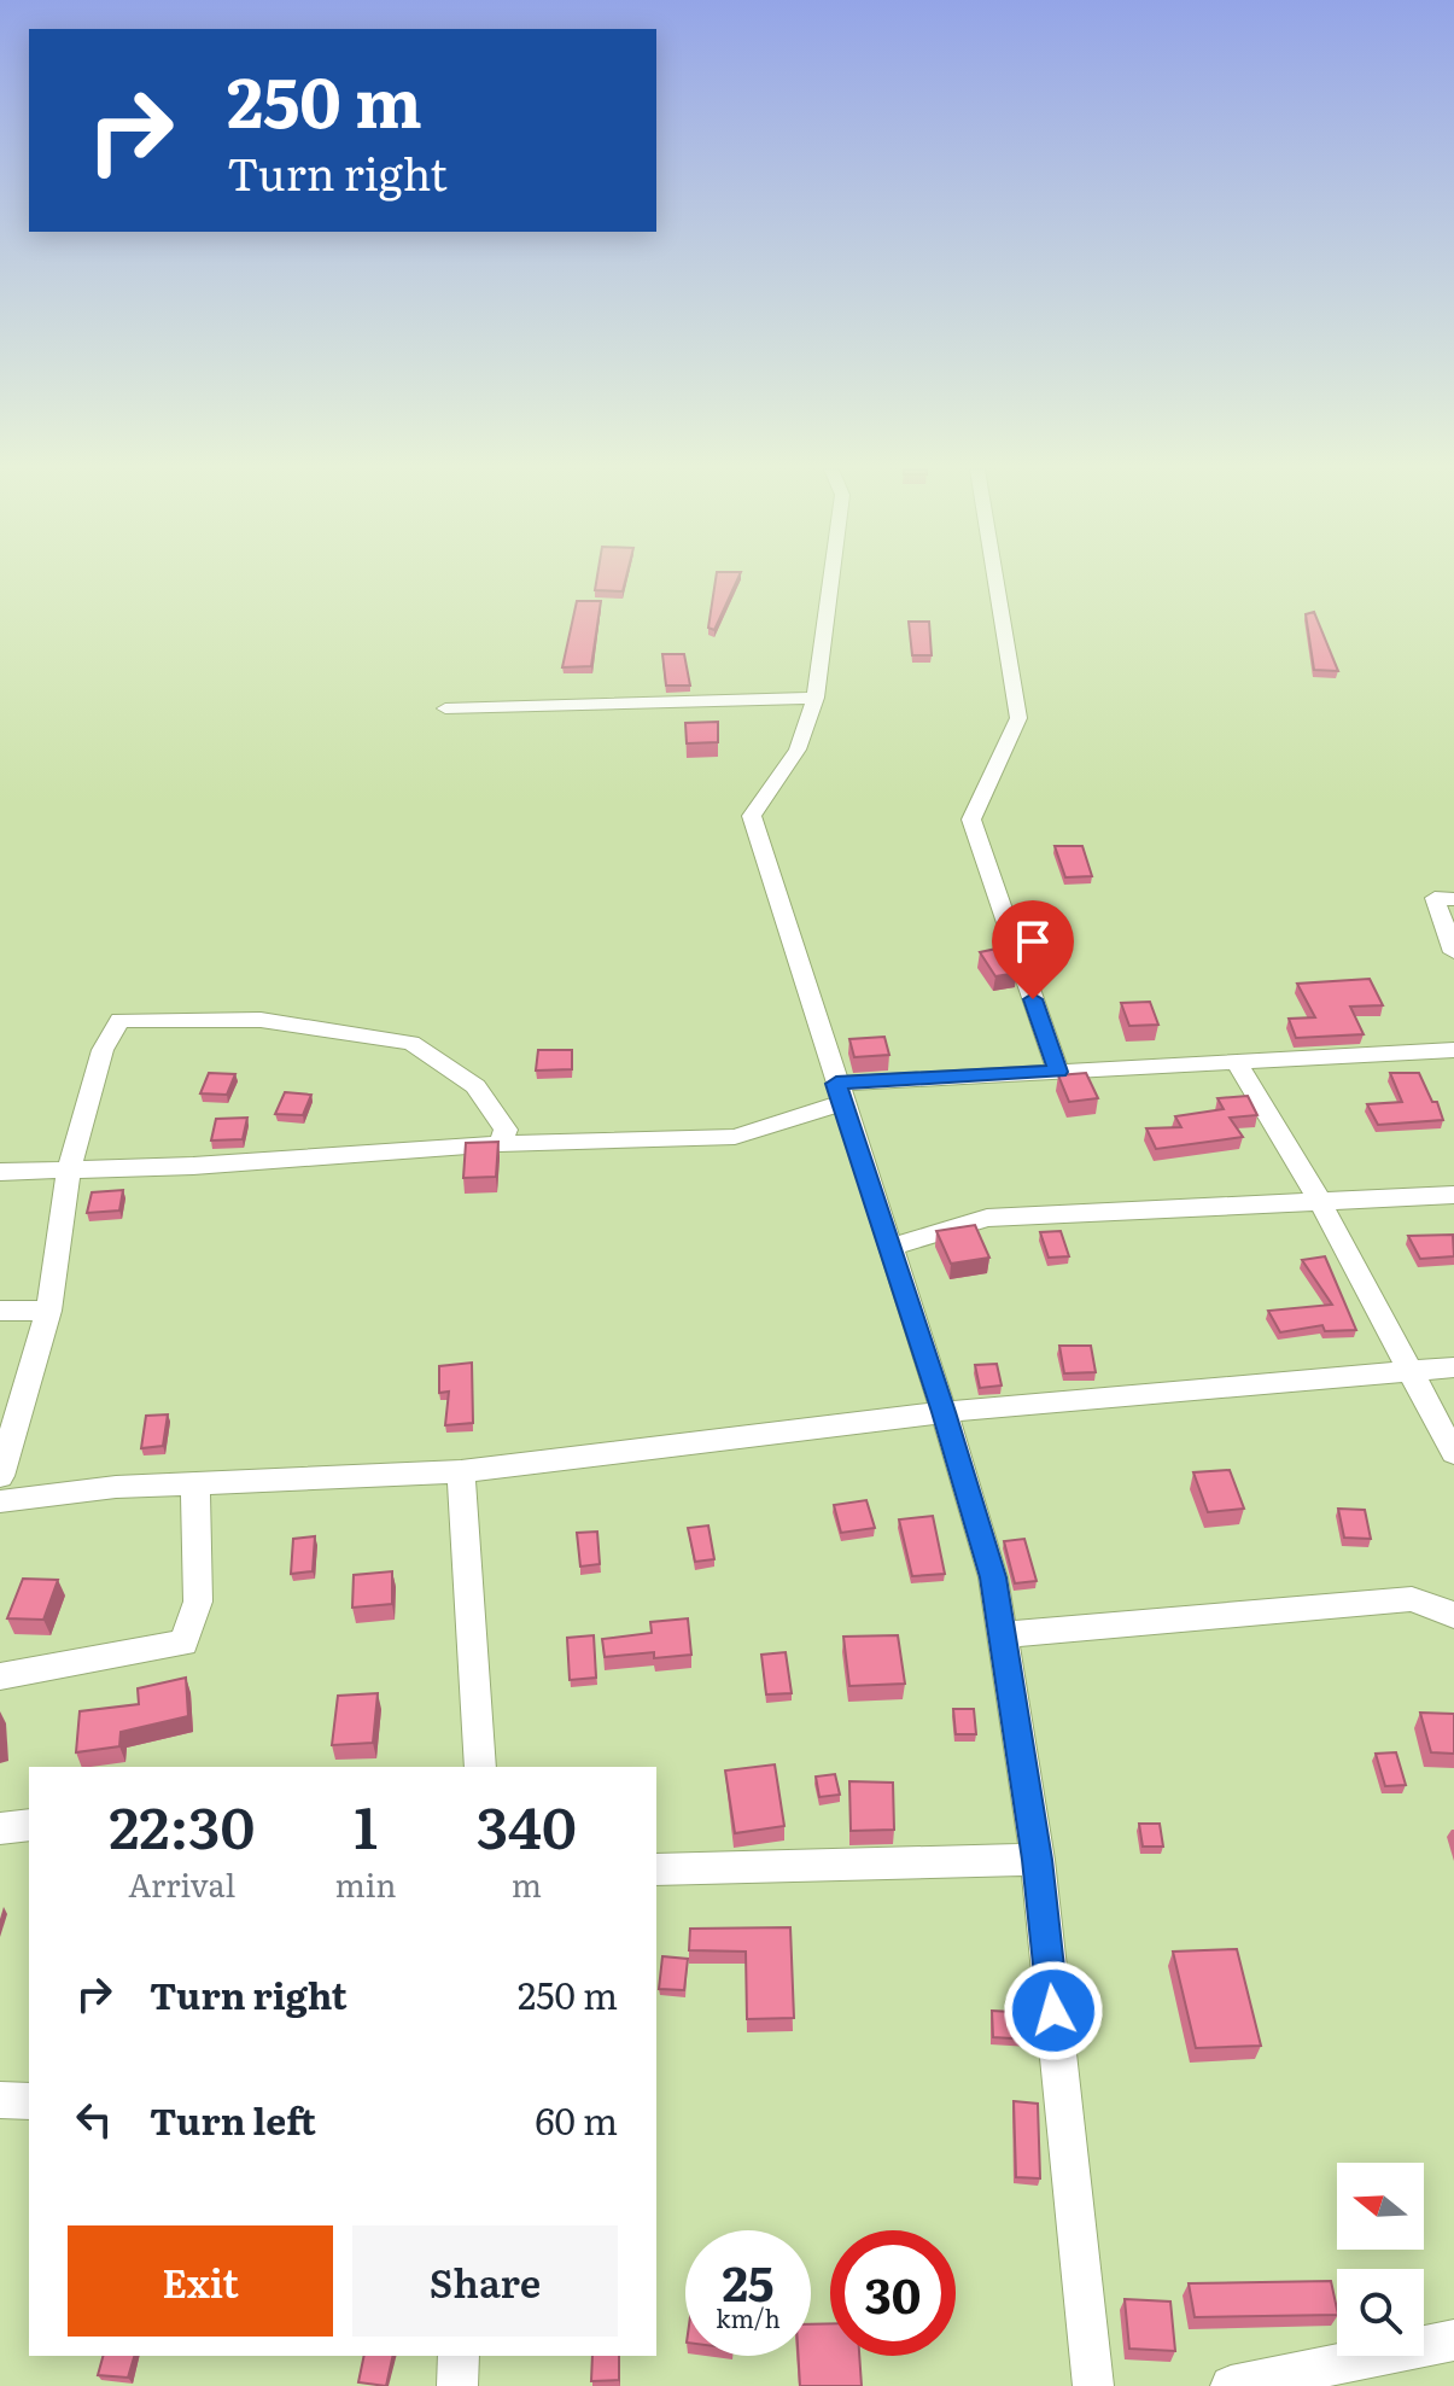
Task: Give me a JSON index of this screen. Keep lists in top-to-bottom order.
{
  "north": "left",
  "page": {
    "turn": ["250 m", "Turn right"],
    "eta": [
      "22:30",
      "Arrival",
      "1",
      "min",
      "340",
      "m"
    ],
    "list": [
      {
        "name": "Turn right",
        "value": "250 m"
      },
      {
        "name": "Turn left",
        "value": "60 m"
      }
    ],
    "buttons": ["Exit", "Share"],
    "speed": "25 km/h",
    "limit": "30"
  }
}
